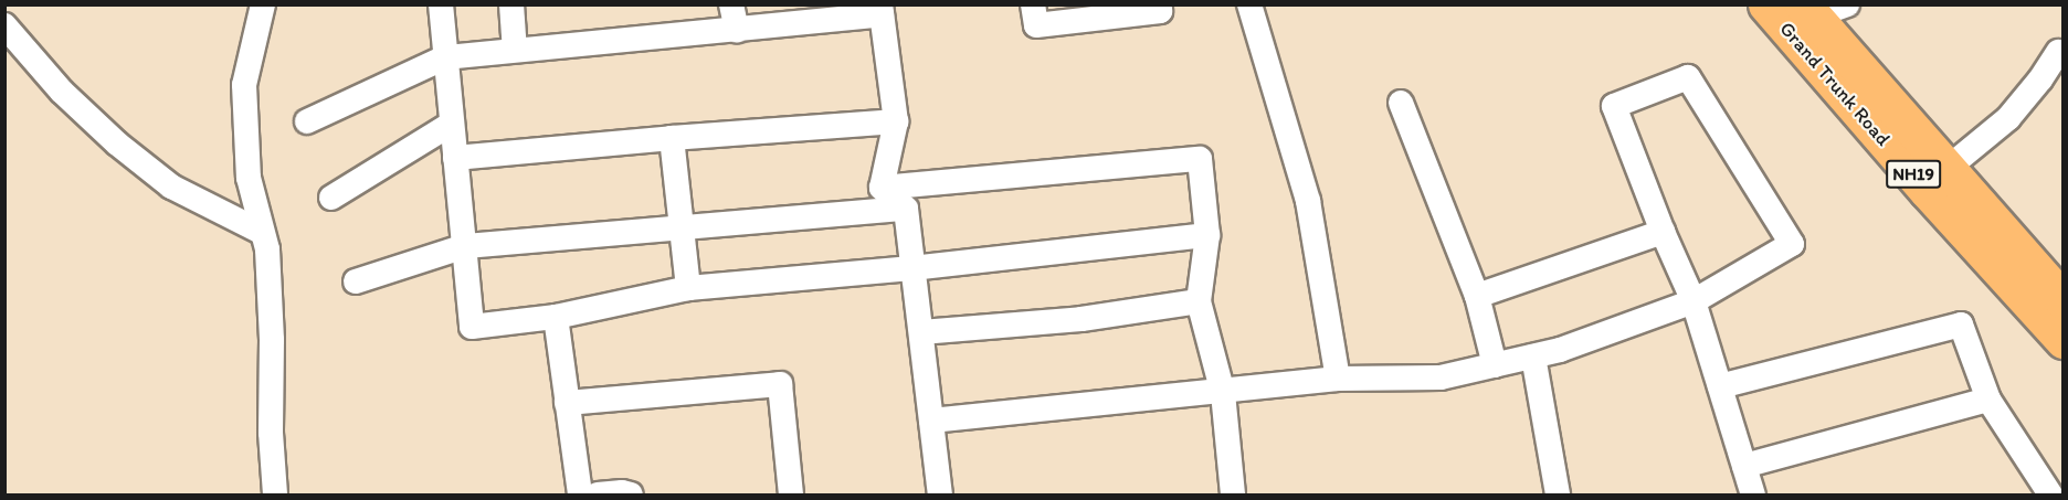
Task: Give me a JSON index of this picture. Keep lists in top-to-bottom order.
{
  "streets": {
    "highway": ["Grand Trunk Road", "NH19"]
  }
}
